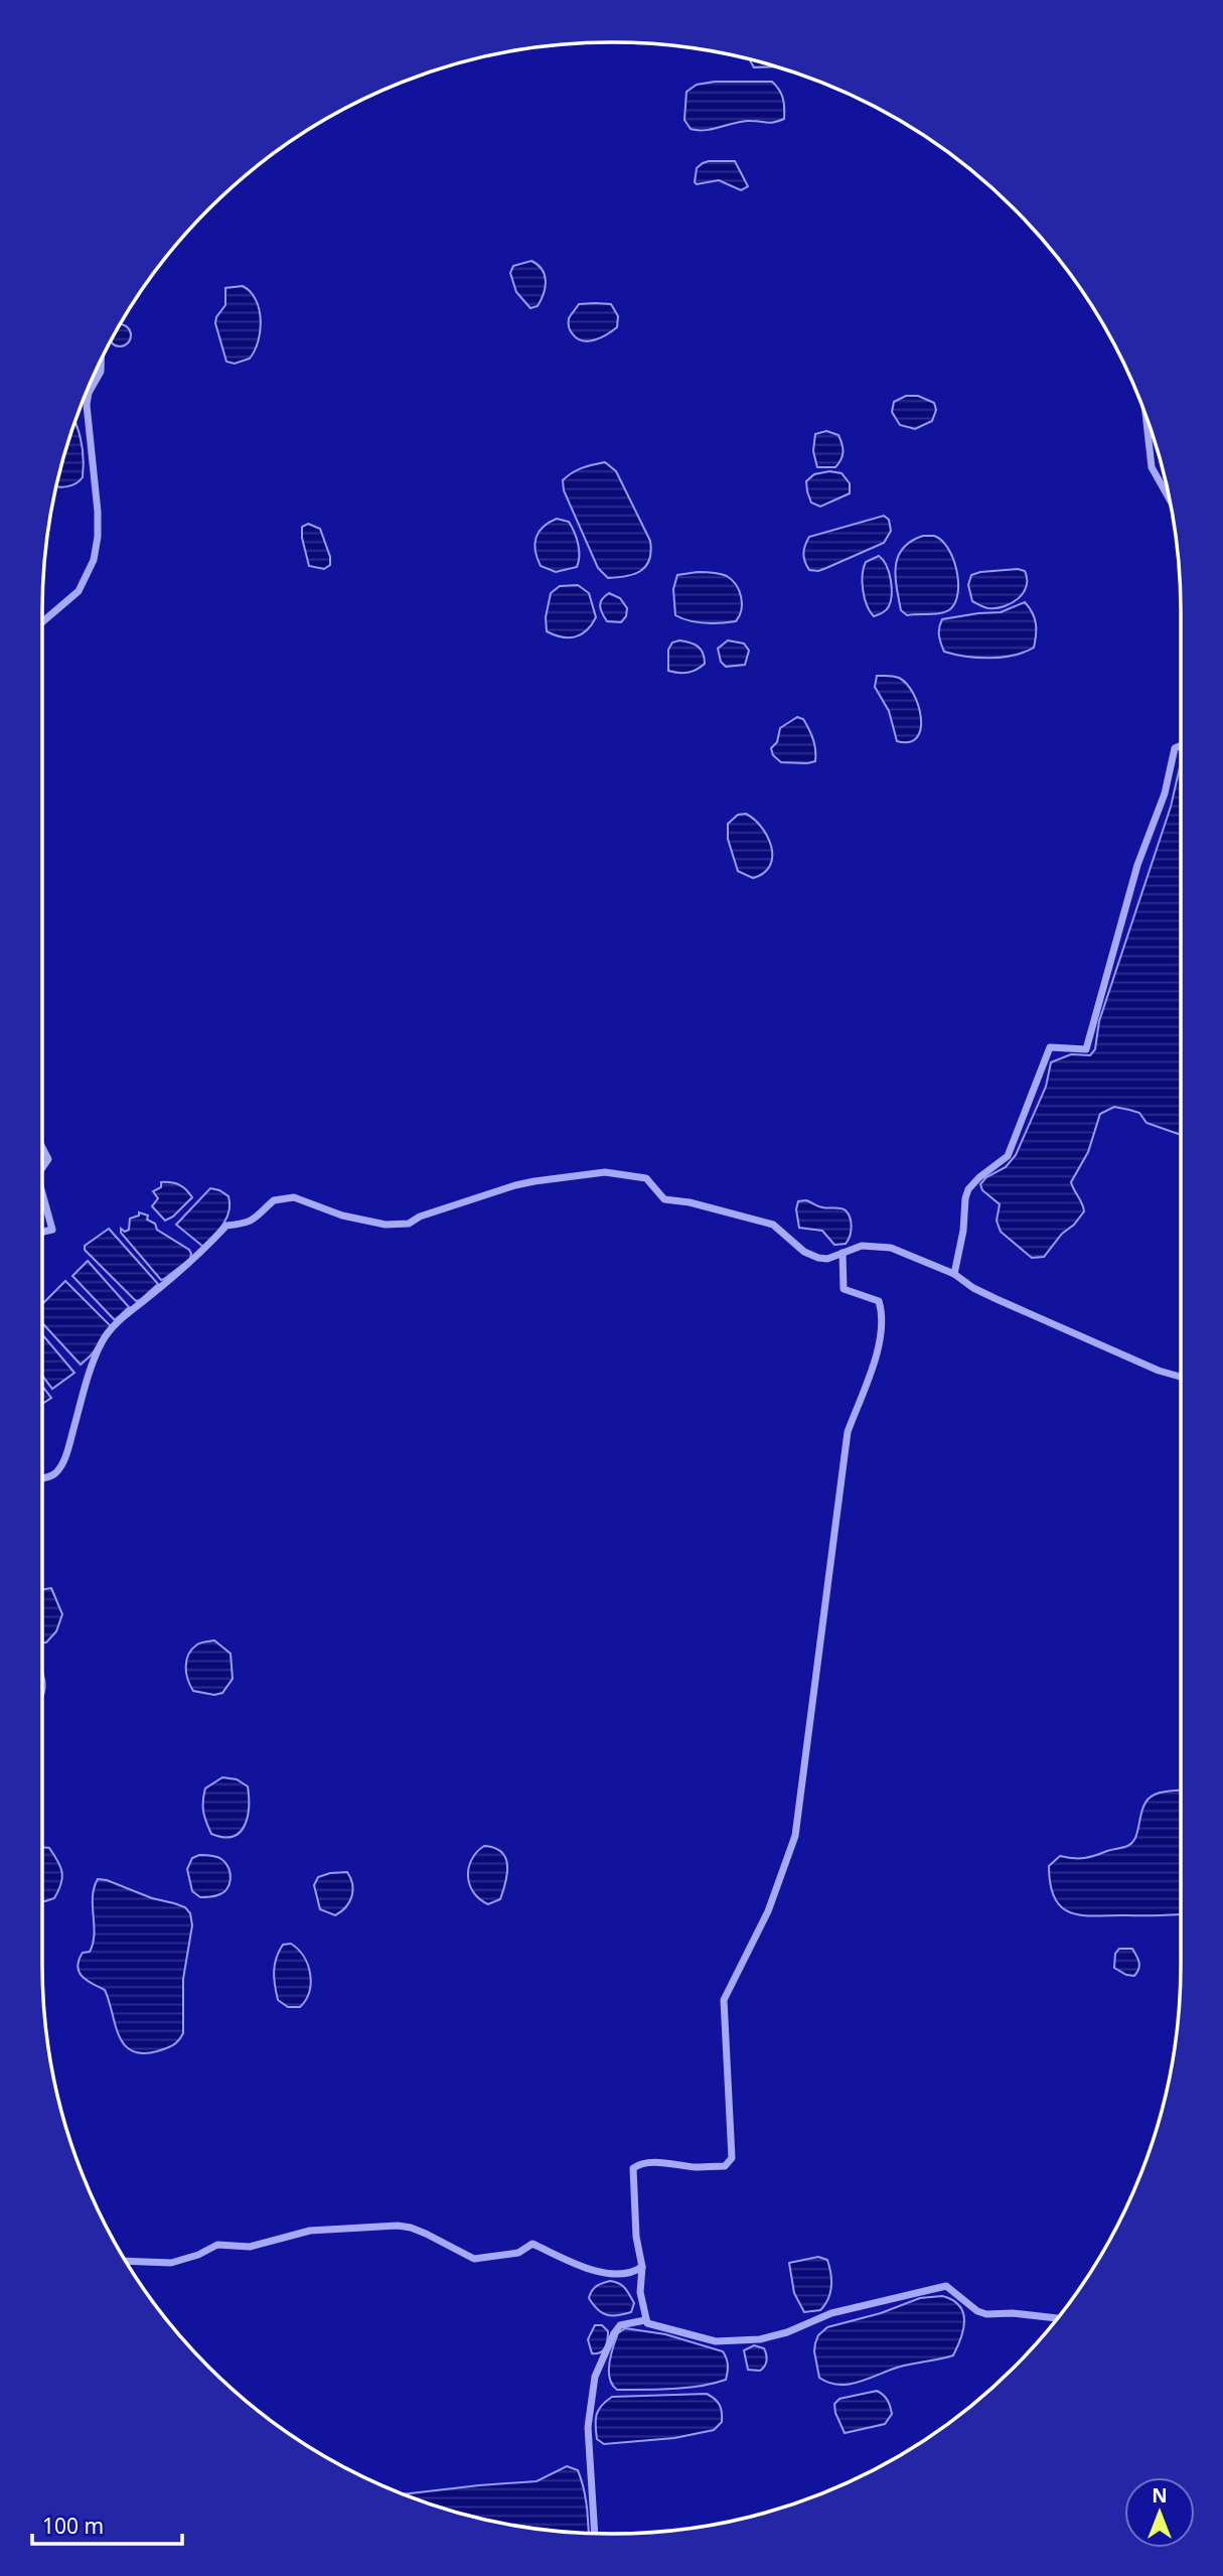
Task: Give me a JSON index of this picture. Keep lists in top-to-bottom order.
{
  "scale_bar": "100 m",
  "north": "top"
}
